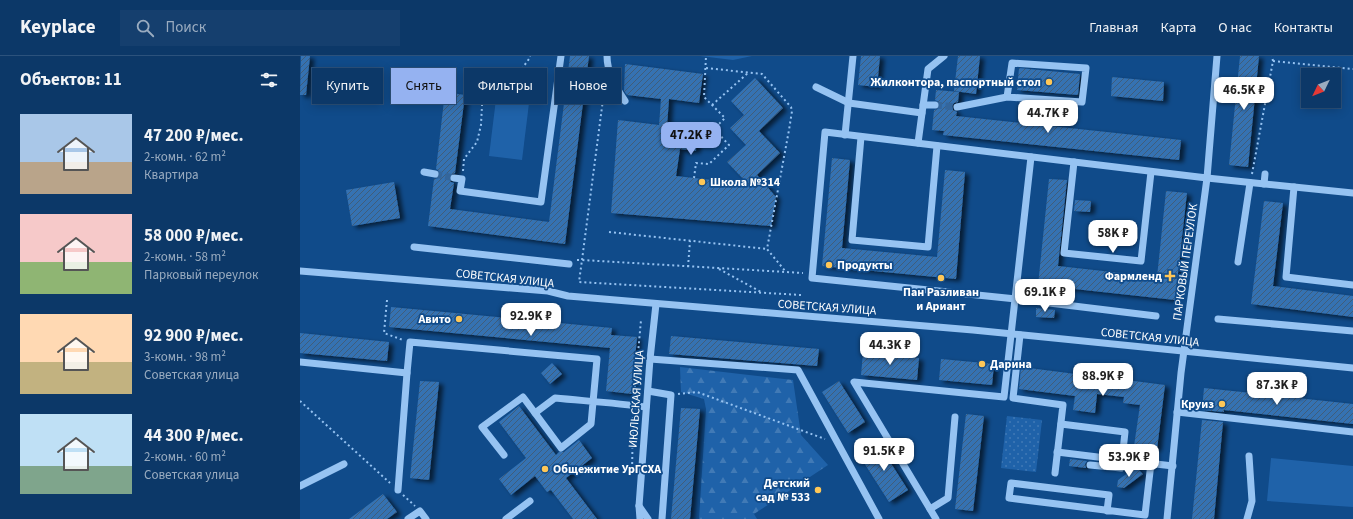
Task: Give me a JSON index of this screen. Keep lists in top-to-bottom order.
{
  "streets": {
    "street": ["ПАРКОВЫЙ ПЕРЕУЛОК", "СОВЕТСКАЯ УЛИЦА", "ИЮЛЬСКАЯ УЛИЦА"]
  },
  "crossings": [
    ["ПАРКОВЫЙ ПЕРЕУЛОК", "СОВЕТСКАЯ УЛИЦА"],
    ["СОВЕТСКАЯ УЛИЦА", "ИЮЛЬСКАЯ УЛИЦА"]
  ],
  "places": {
    "other": [
      "Жилконтора, паспортный стол",
      "Школа №314",
      "Продукты",
      "Пан Разливан и Ариант",
      "Авито",
      "Дарина",
      "Круиз",
      "Общежитие УрГСХА",
      "Детский сад № 533"
    ],
    "health": ["Фармленд"]
  },
  "north": "bottom left",
  "page": {
    "header": "Keyplace",
    "search": "Поиск",
    "nav": [
      "Главная",
      "Карта",
      "О нас",
      "Контакты"
    ],
    "heading": "Объектов: 11",
    "chip": [
      "Купить",
      "Снять",
      "Фильтры",
      "Новое"
    ],
    "price": [
      "46.5K ₽",
      "44.7K ₽",
      "47.2K ₽",
      "58K ₽",
      "69.1K ₽",
      "92.9K ₽",
      "44.3K ₽",
      "88.9K ₽",
      "87.3K ₽",
      "91.5K ₽",
      "53.9K ₽"
    ],
    "list": [
      {
        "name": "47 200 ₽/мес.",
        "note": "2-комн. · 62 m² · Квартира"
      },
      {
        "name": "58 000 ₽/мес.",
        "note": "2-комн. · 58 m² · Парковый переулок"
      },
      {
        "name": "92 900 ₽/мес.",
        "note": "3-комн. · 98 m² · Советская улица"
      },
      {
        "name": "44 300 ₽/мес.",
        "note": "2-комн. · 60 m² · Советская улица"
      }
    ]
  }
}
